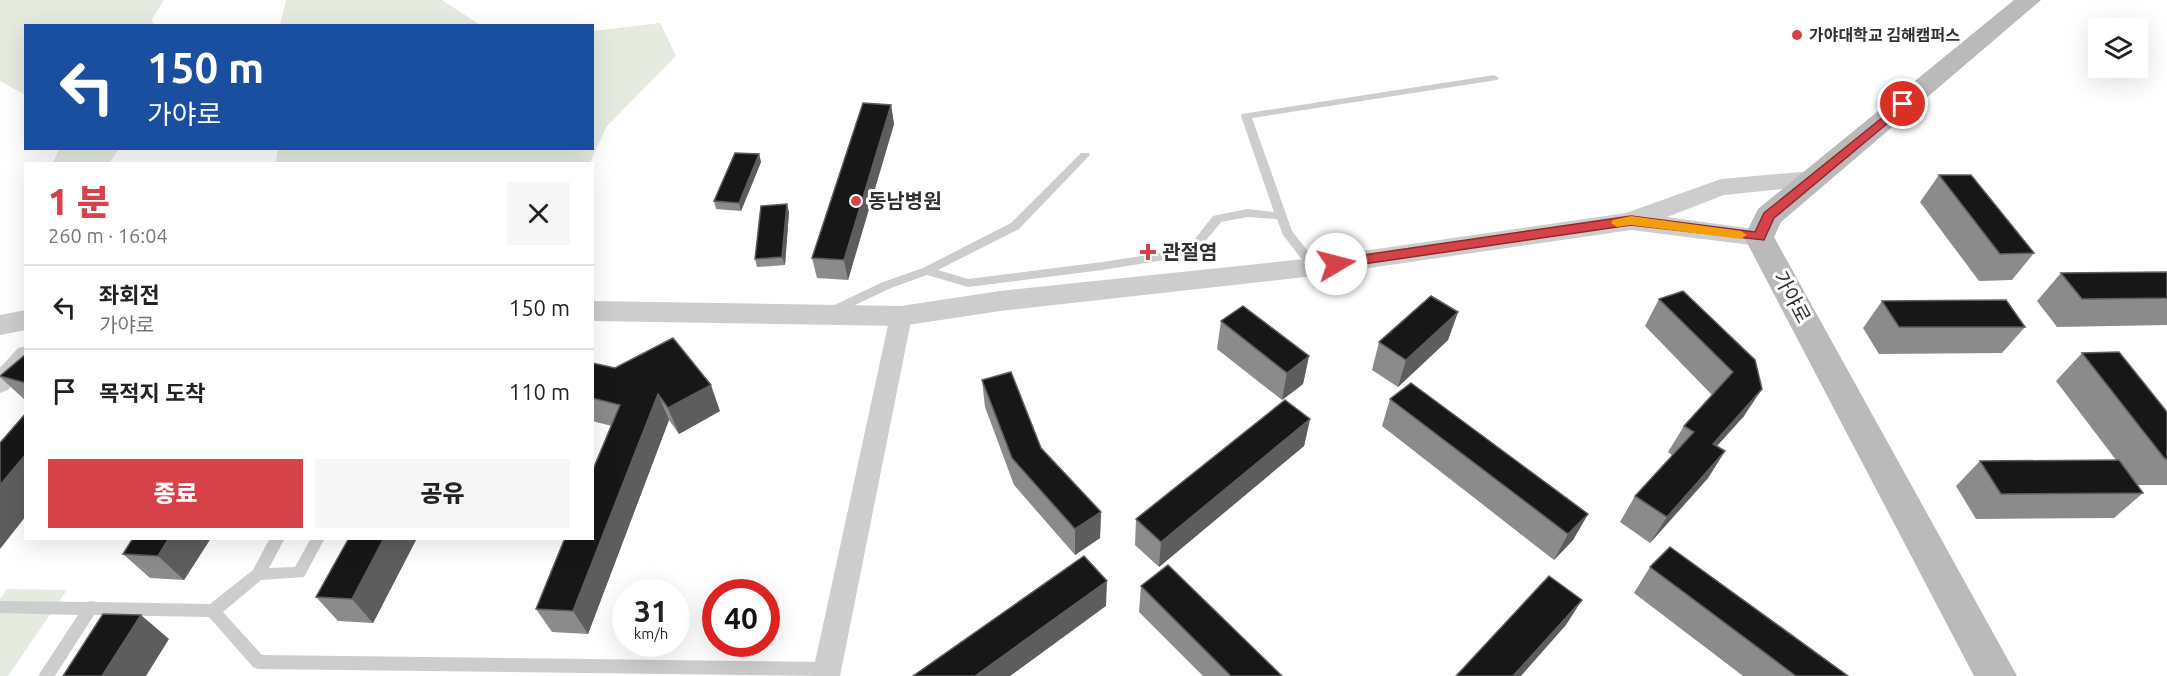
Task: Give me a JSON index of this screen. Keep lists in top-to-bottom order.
{
  "streets": {
    "main road": ["가야로"]
  },
  "places": {
    "other": ["가야대학교 김해캠퍼스", "동남병원"],
    "health": ["관절염"]
  },
  "page": {
    "turn": ["150 m", "가야로"],
    "heading": ["1 분", "260 m · 16:04"],
    "list": [
      {
        "name": "좌회전",
        "note": "가야로",
        "value": "150 m"
      },
      {
        "name": "목적지 도착",
        "value": "110 m"
      }
    ],
    "buttons": ["종료", "공유"],
    "speed": "31 km/h",
    "limit": "40"
  }
}
